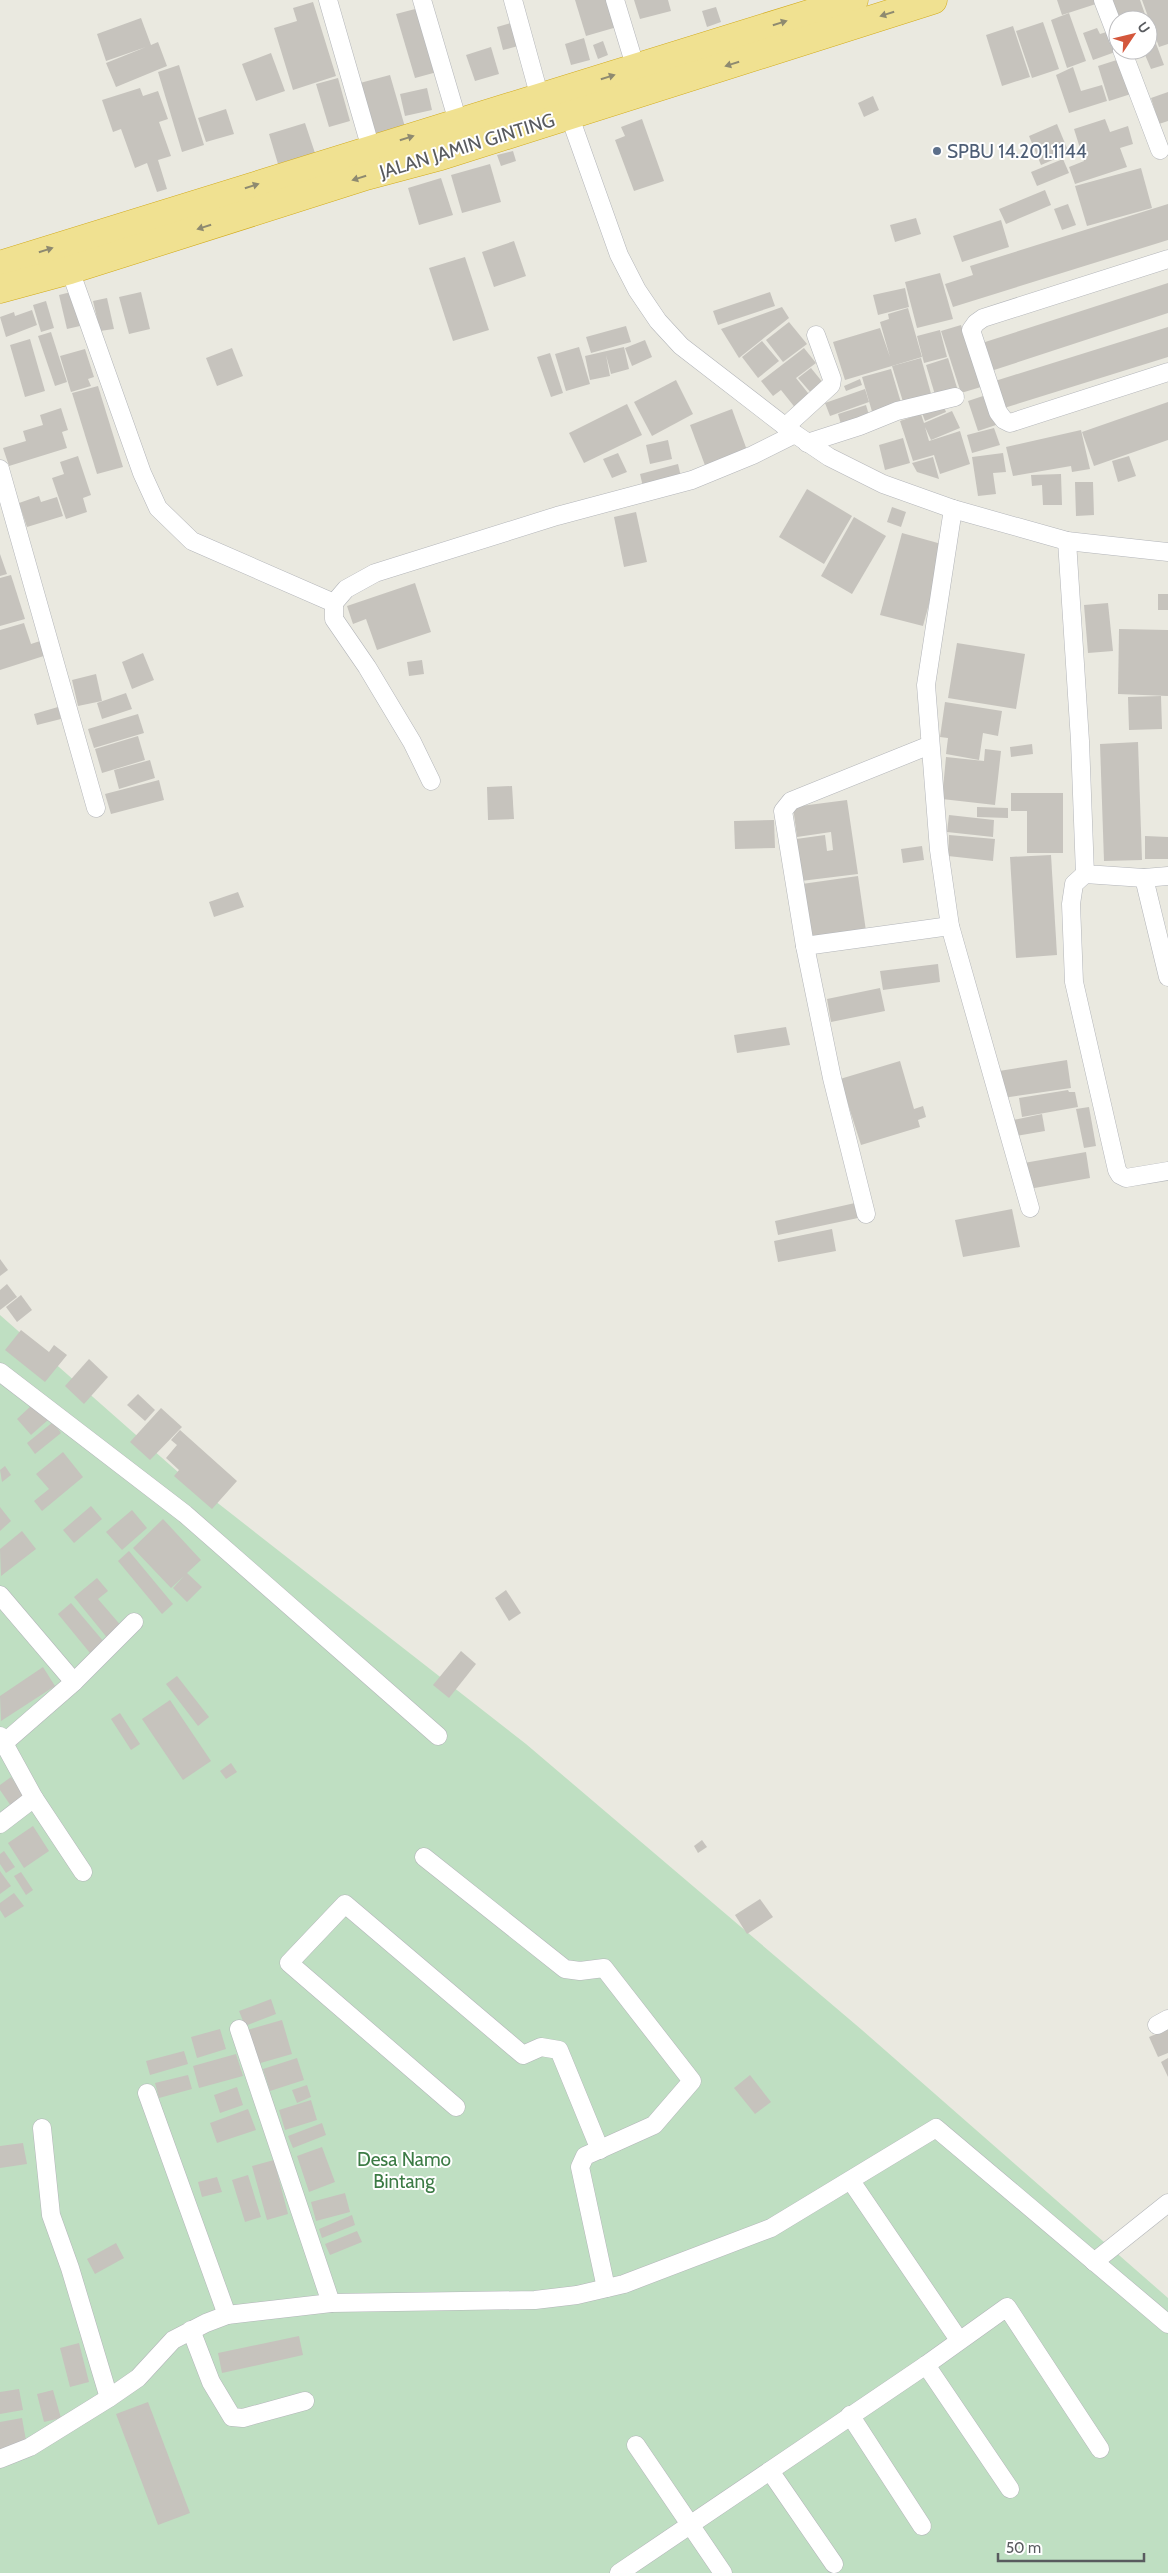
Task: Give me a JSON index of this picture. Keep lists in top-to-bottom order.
{
  "streets": {
    "highway": ["JALAN JAMIN GINTING"]
  },
  "parks": ["Desa Namo Bintang"],
  "places": ["SPBU 14.201.1144"],
  "scale_bar": "50 m",
  "north": "top right"
}
